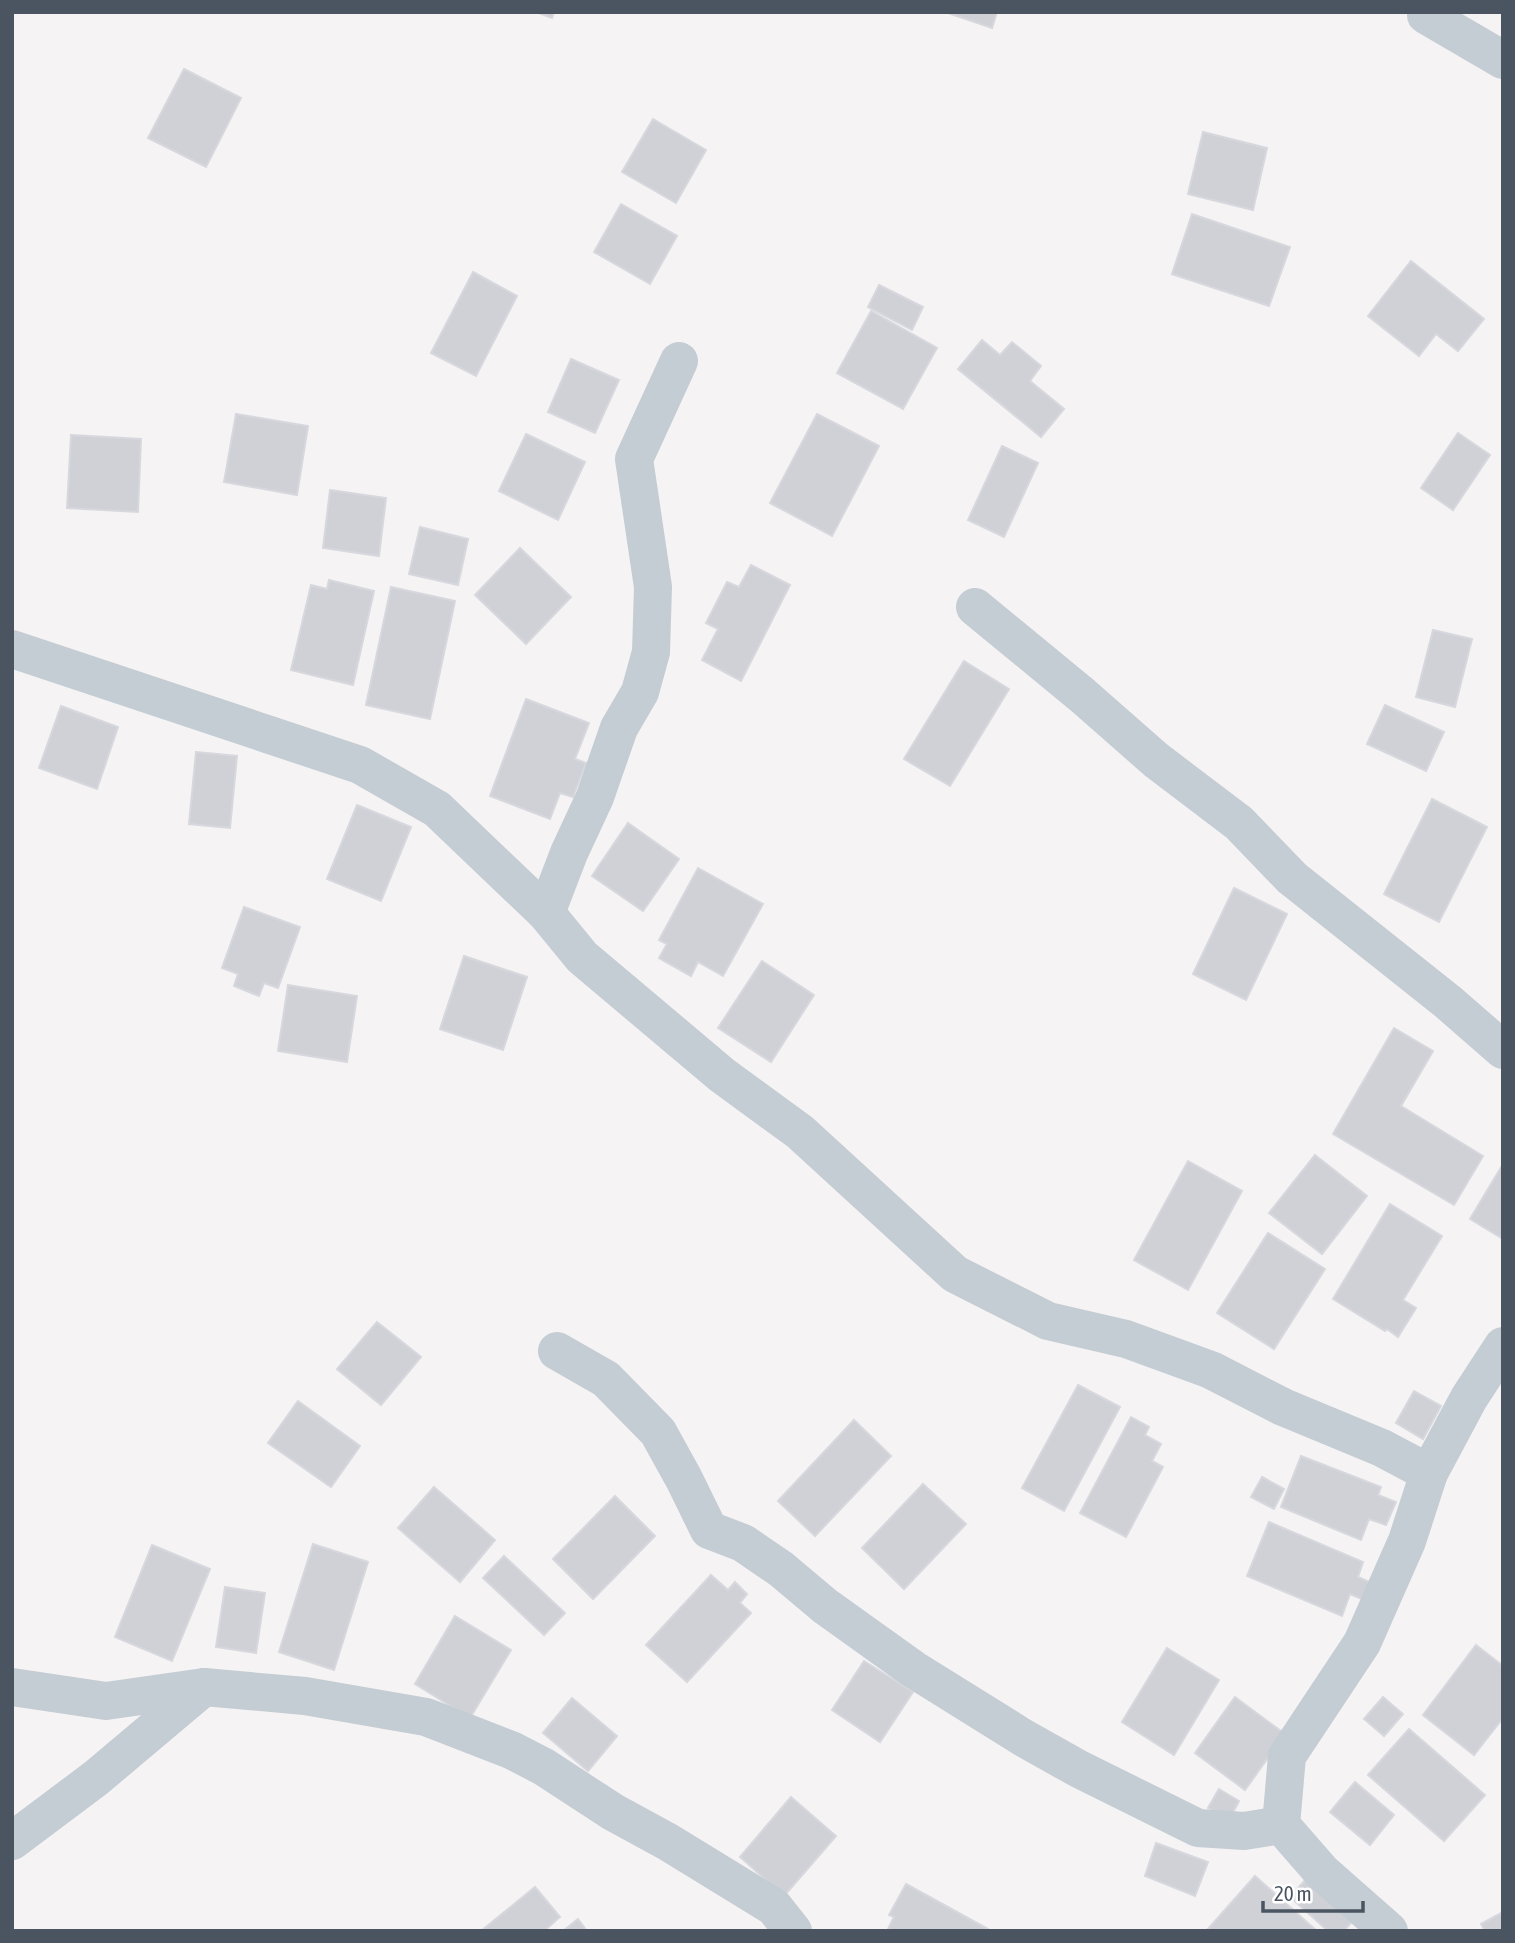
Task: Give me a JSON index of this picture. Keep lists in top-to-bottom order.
{
  "scale_bar": "20 m"
}
